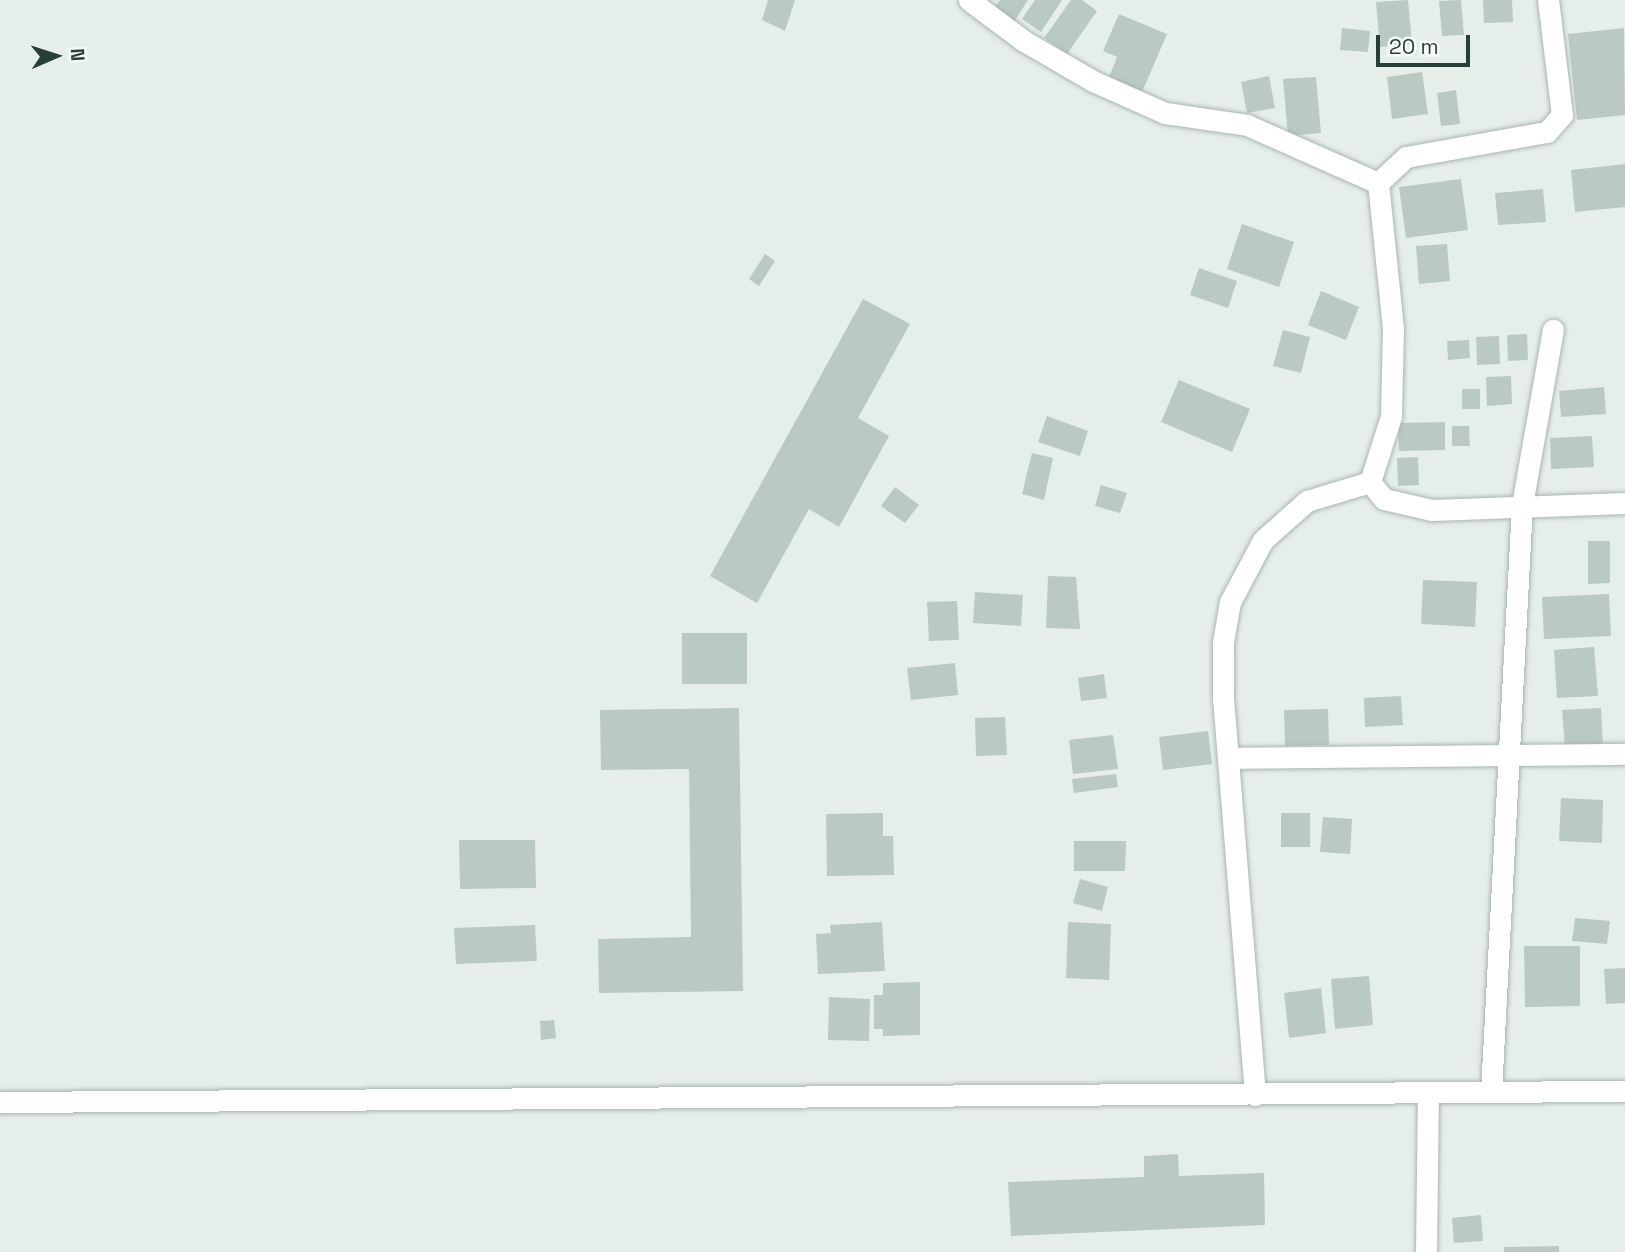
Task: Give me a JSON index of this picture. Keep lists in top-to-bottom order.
{
  "scale_bar": "20 m",
  "north": "right"
}
